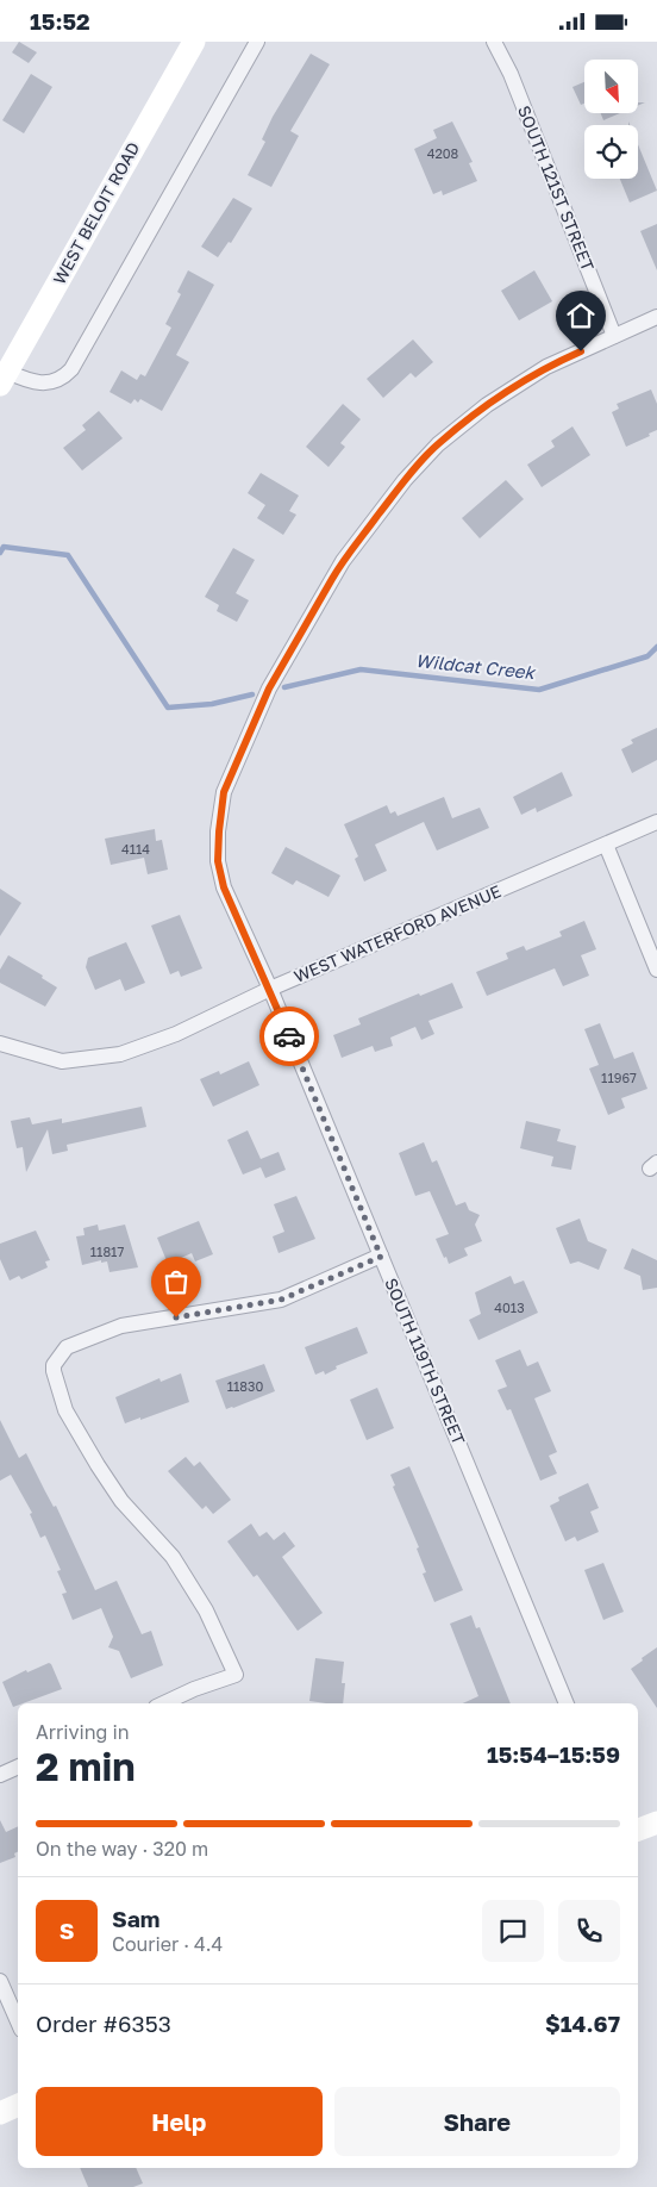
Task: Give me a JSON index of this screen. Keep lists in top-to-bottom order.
{
  "streets": {
    "main road": ["WEST BELOIT ROAD"],
    "street": ["SOUTH 121ST STREET", "WEST WATERFORD AVENUE", "SOUTH 119TH STREET"]
  },
  "crossings": [
    ["SOUTH 121ST STREET", "SOUTH 119TH STREET"],
    ["WEST WATERFORD AVENUE", "SOUTH 119TH STREET"]
  ],
  "water": ["Wildcat Creek"],
  "house_numbers": [
    "4208",
    "4114",
    "11967",
    "11817",
    "4013",
    "11830"
  ],
  "north": "bottom right",
  "page": {
    "status": "15:52",
    "heading": ["2 min", "Arriving in", "15:54–15:59"],
    "panel": [
      "Sam",
      "Courier · 4.4",
      "Order #6353",
      "$14.67"
    ],
    "bar": "On the way · 320 m",
    "round": "S",
    "buttons": ["Help", "Share"]
  }
}
